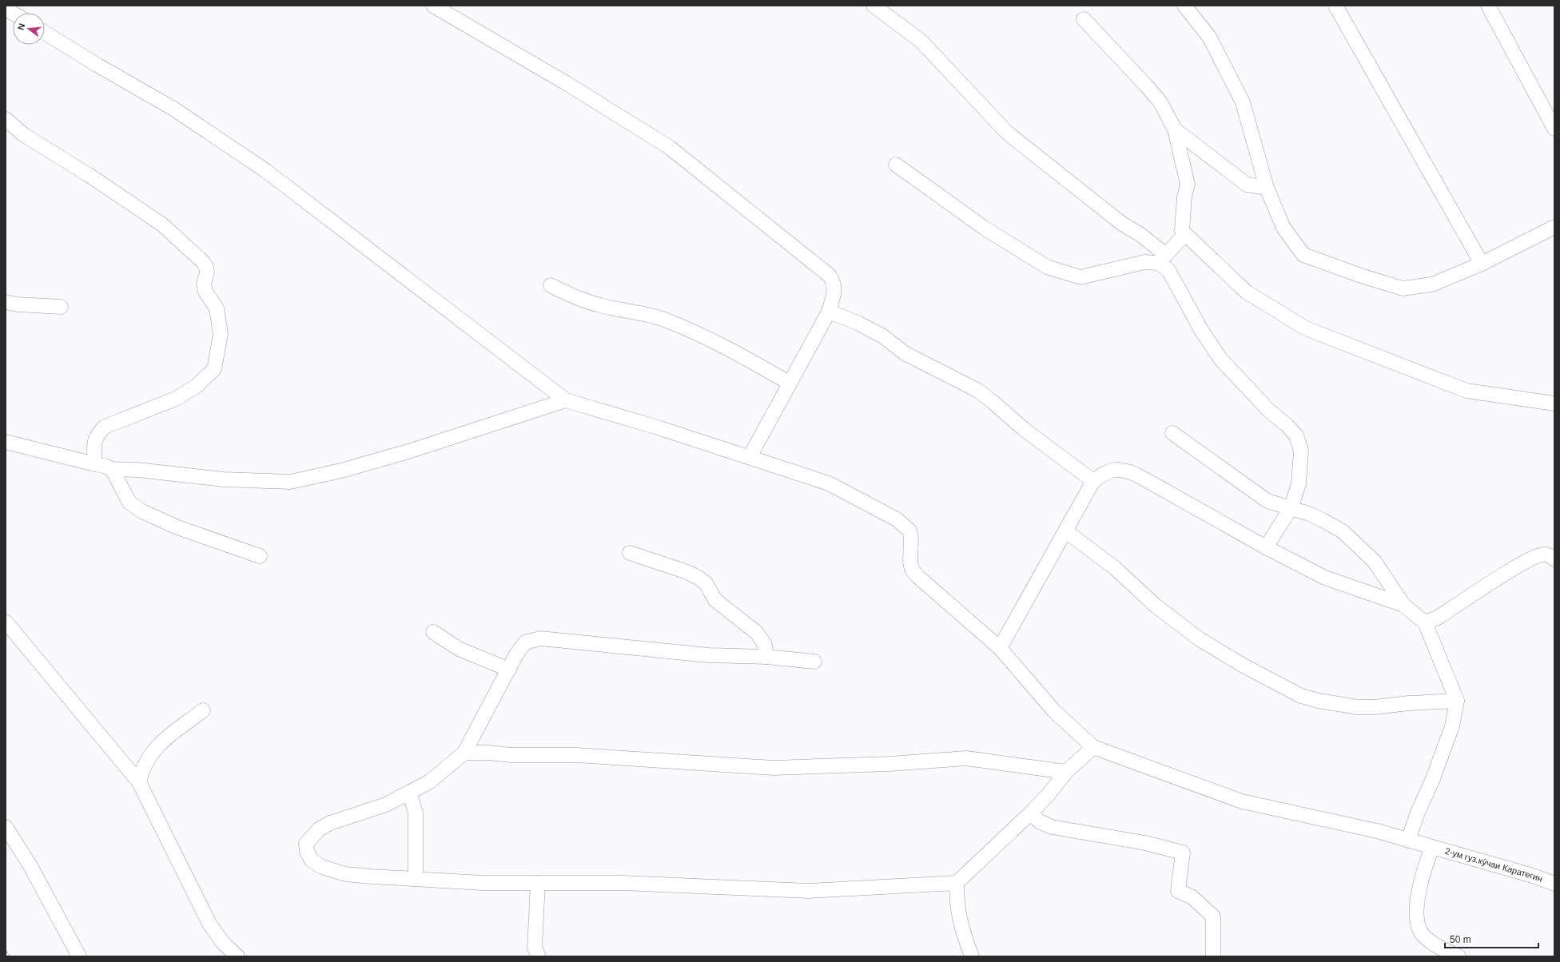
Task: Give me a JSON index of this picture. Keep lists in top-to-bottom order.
{
  "streets": {
    "street": ["2-ум гуз.кӯчаи Каратегин"]
  },
  "scale_bar": "50 m",
  "north": "left"
}
